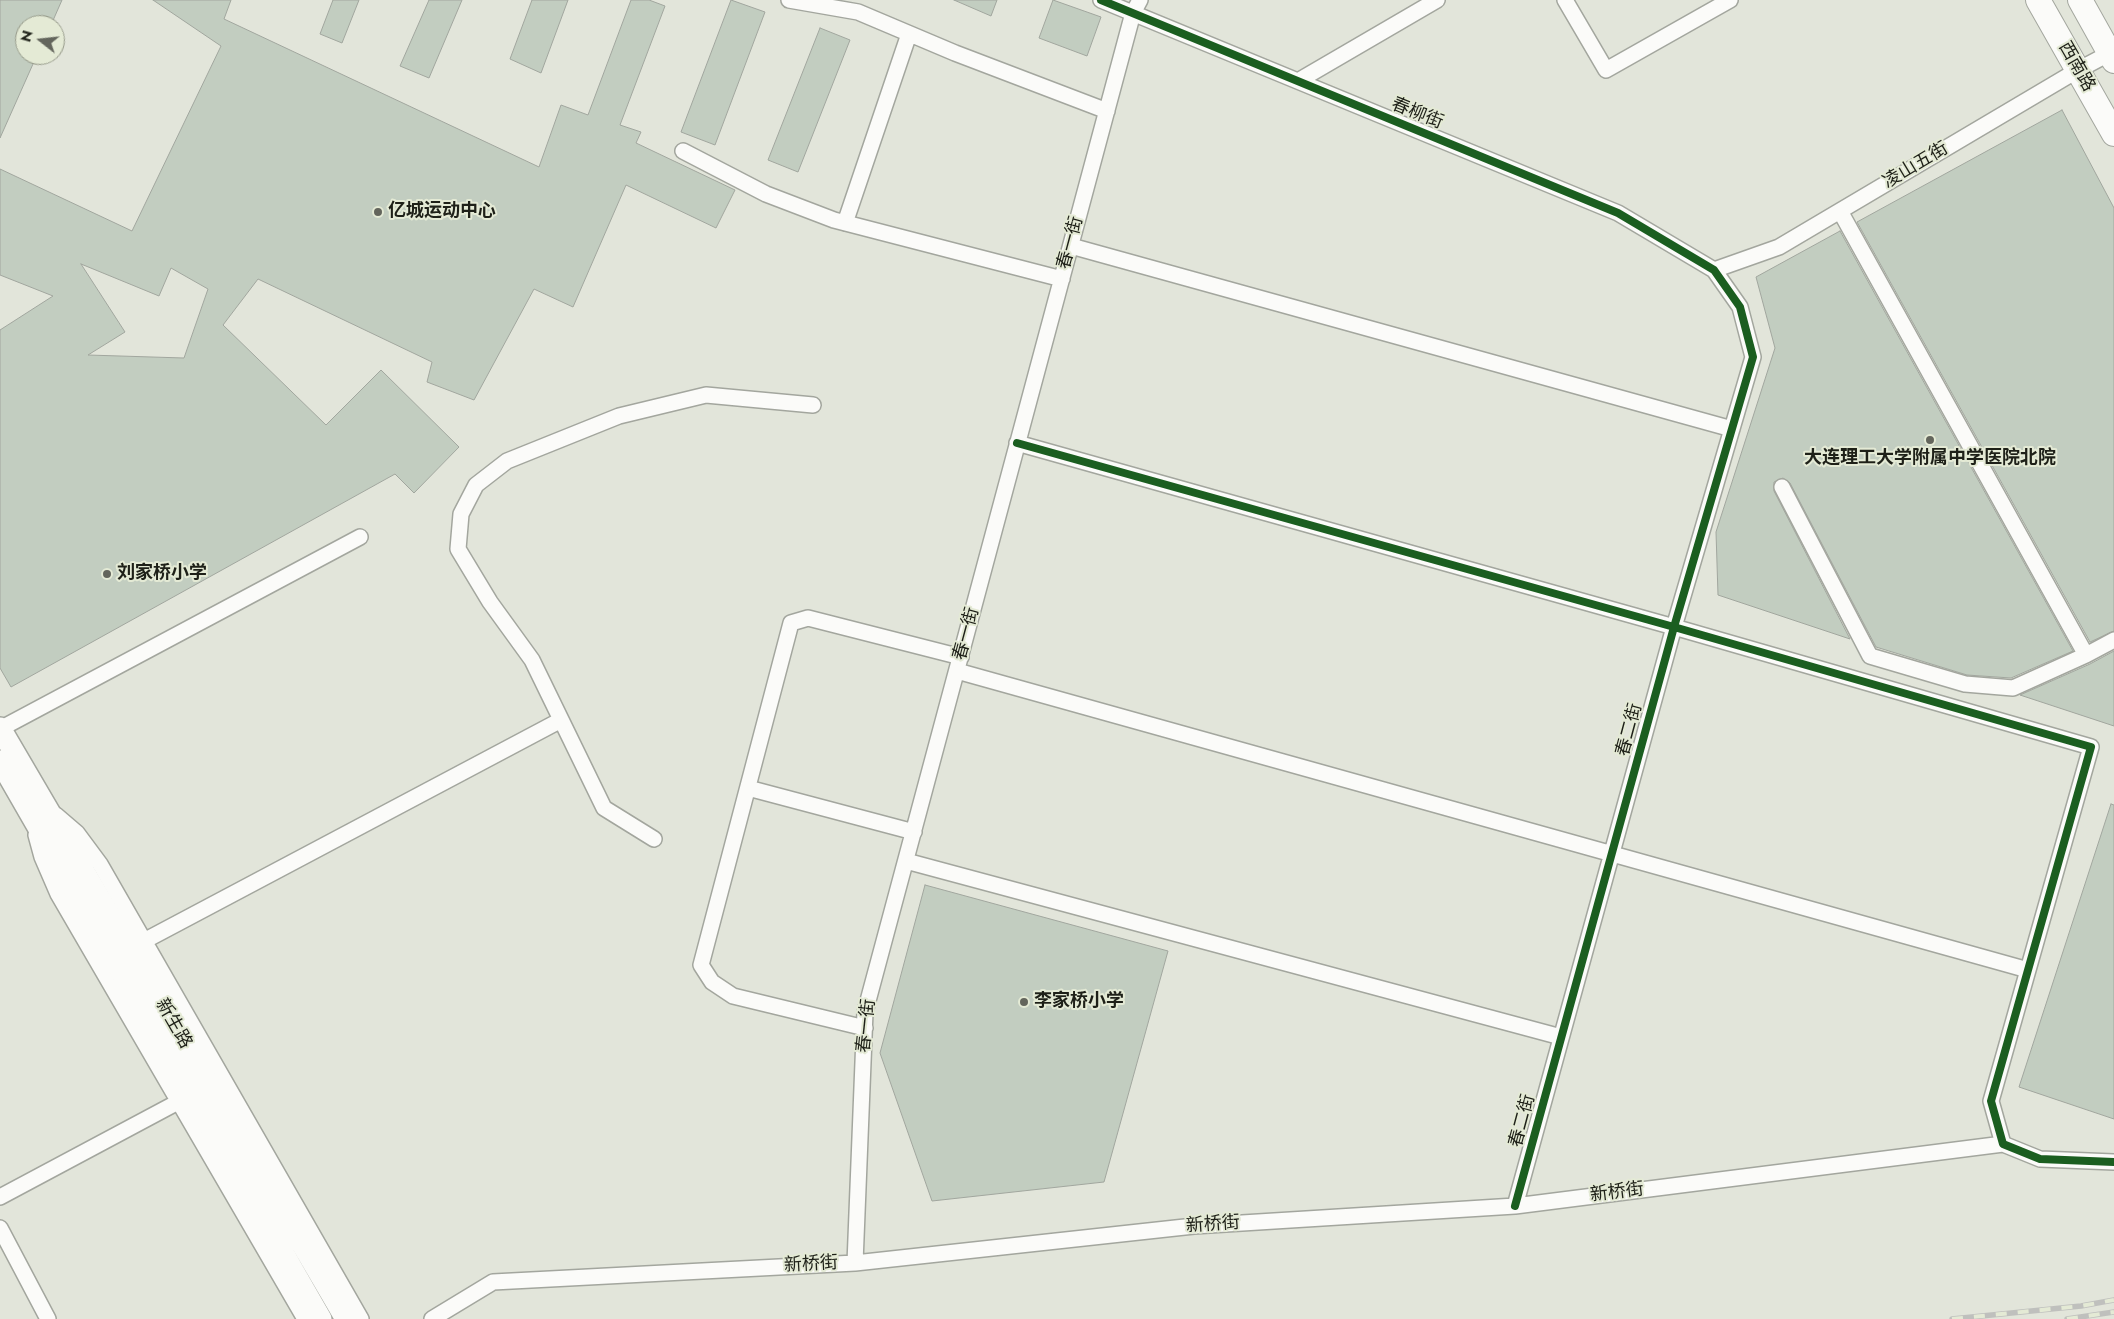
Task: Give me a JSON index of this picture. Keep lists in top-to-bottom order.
{
  "streets": {
    "main road": ["西南路", "新生路"],
    "street": [
      "春柳街",
      "凌山五街",
      "春一街",
      "春二街",
      "新桥街"
    ]
  },
  "crossings": [
    ["西南路", "凌山五街"],
    ["春柳街", "凌山五街"],
    ["春柳街", "春一街"],
    ["春柳街", "春二街"],
    ["凌山五街", "春二街"],
    ["春一街", "新桥街"],
    ["春二街", "新桥街"]
  ],
  "places": [
    "亿城运动中心",
    "大连理工大学附属中学医院北院",
    "刘家桥小学",
    "李家桥小学"
  ],
  "north": "left"
}
